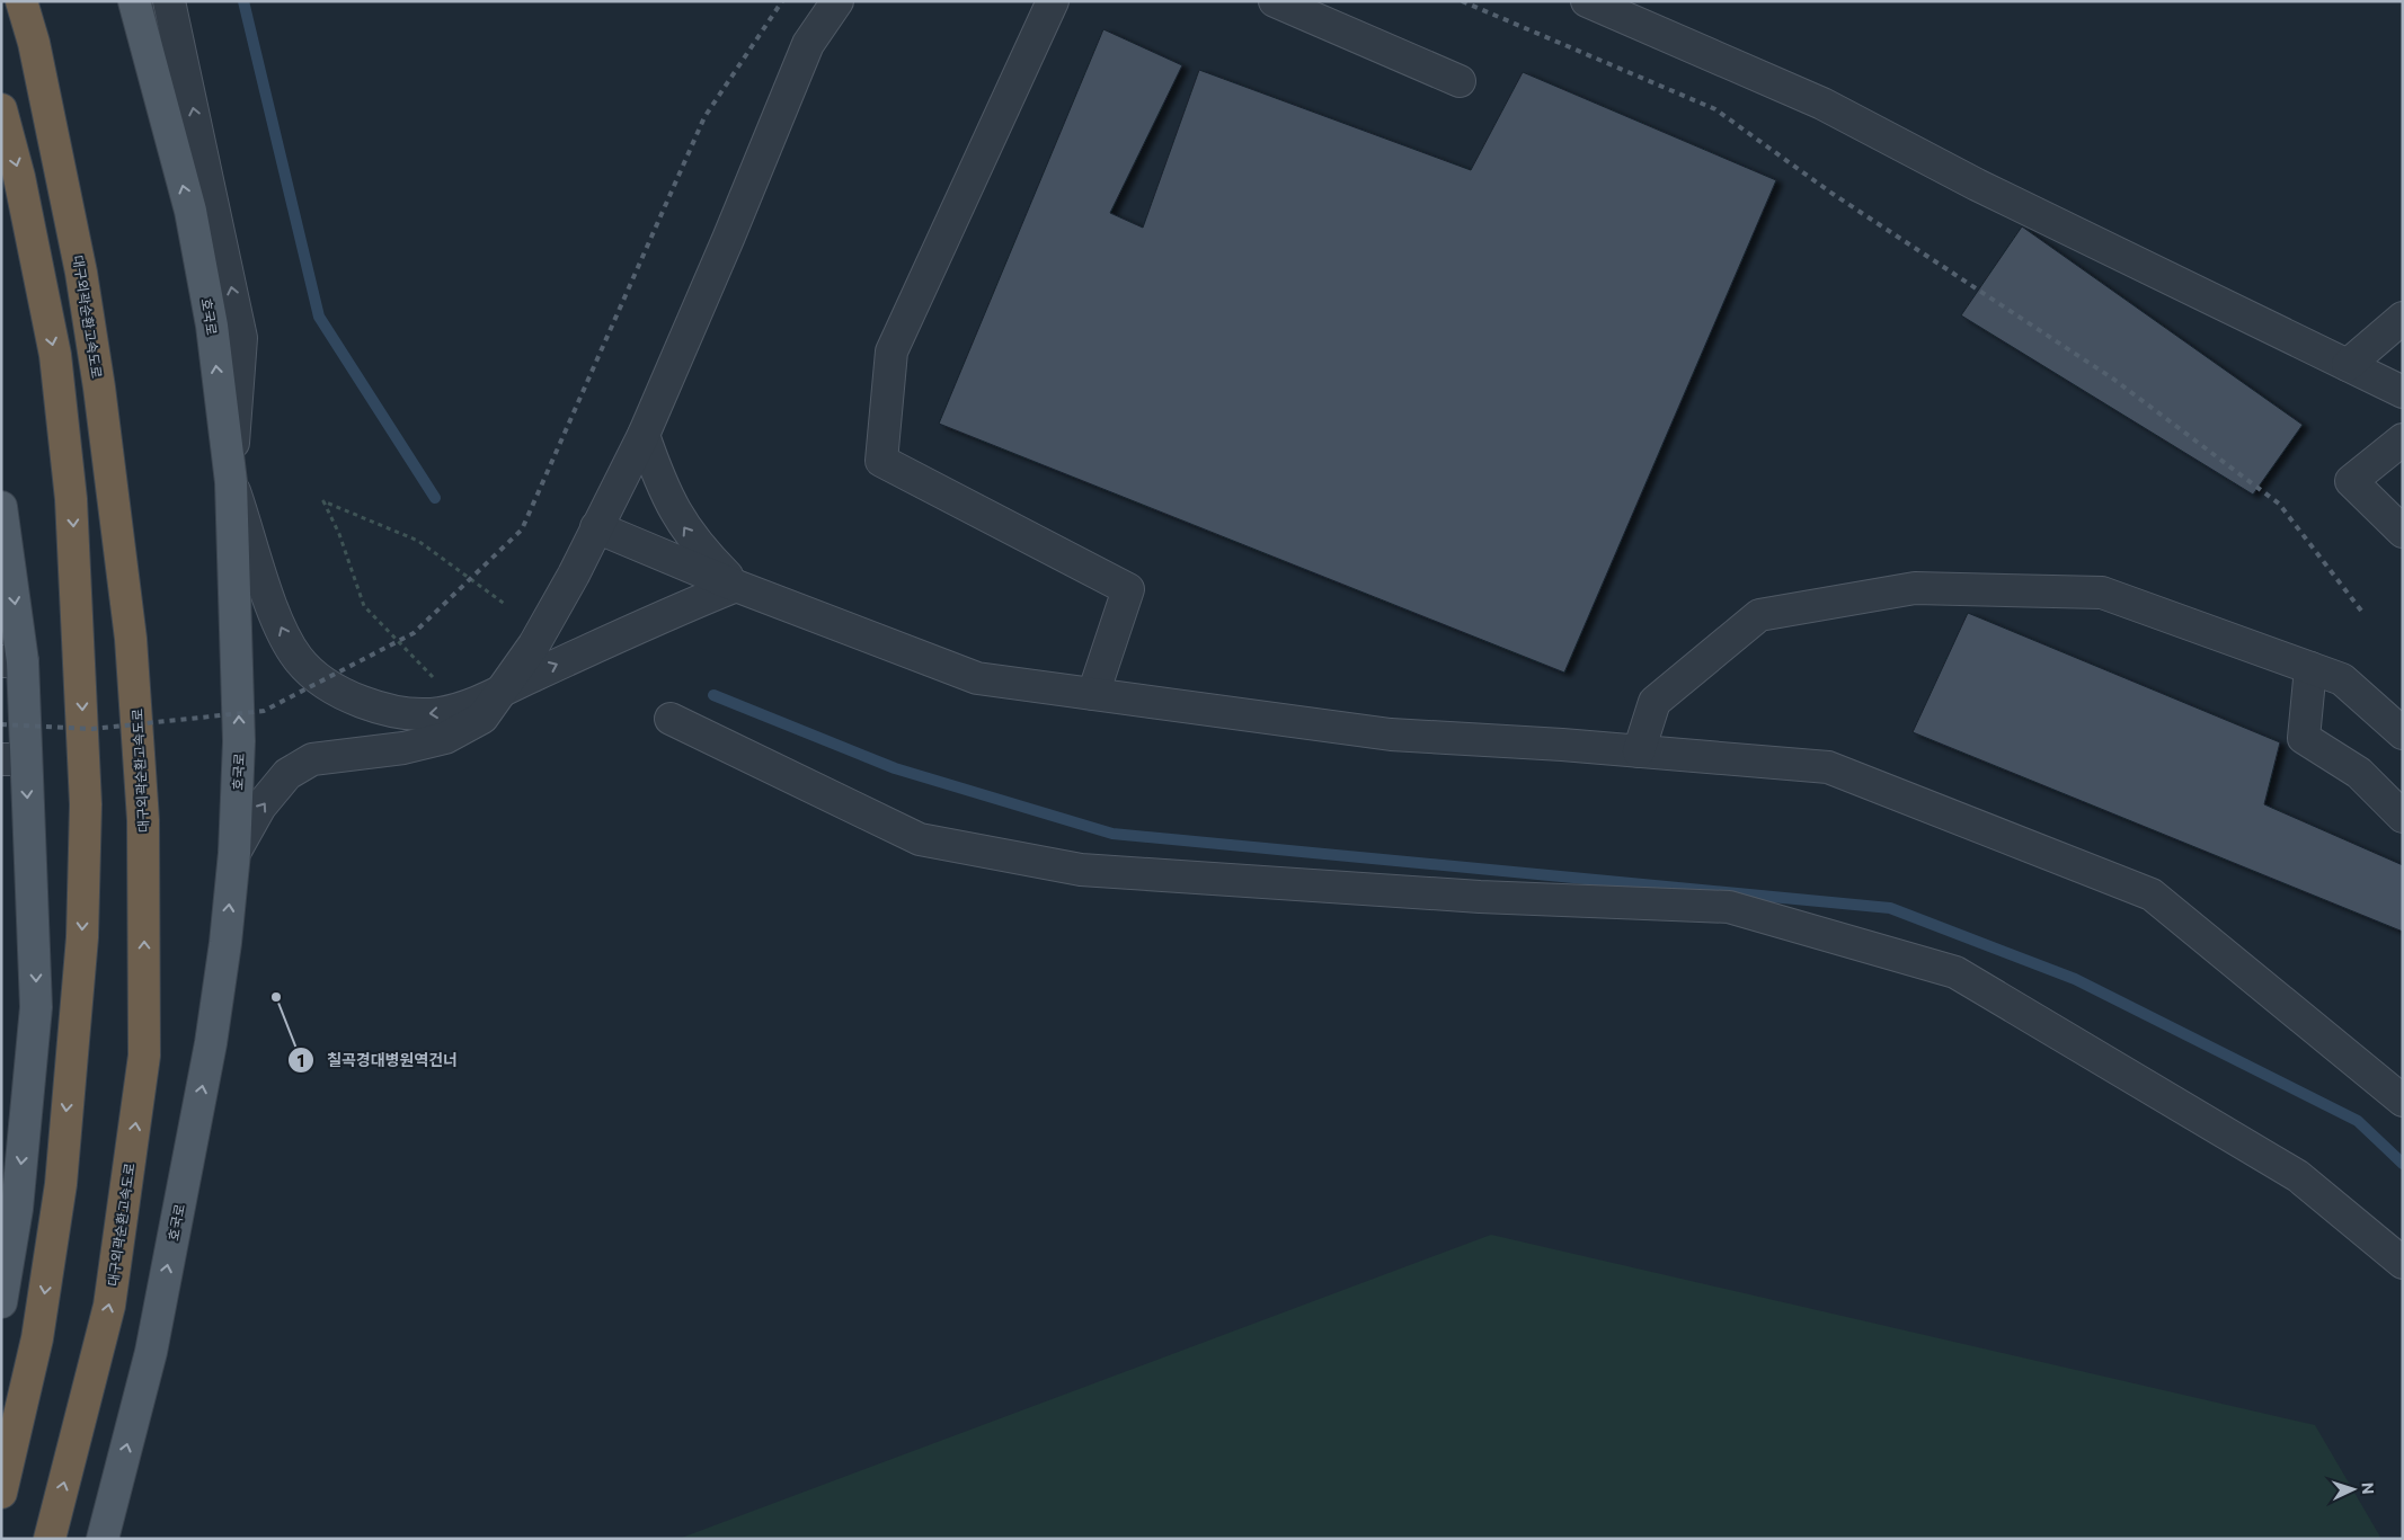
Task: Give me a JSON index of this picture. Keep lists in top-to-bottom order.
{
  "streets": {
    "highway": ["대구외곽순환고속도로"],
    "main road": ["호국로"]
  },
  "places": ["칠곡경대병원역건너"],
  "north": "right"
}
